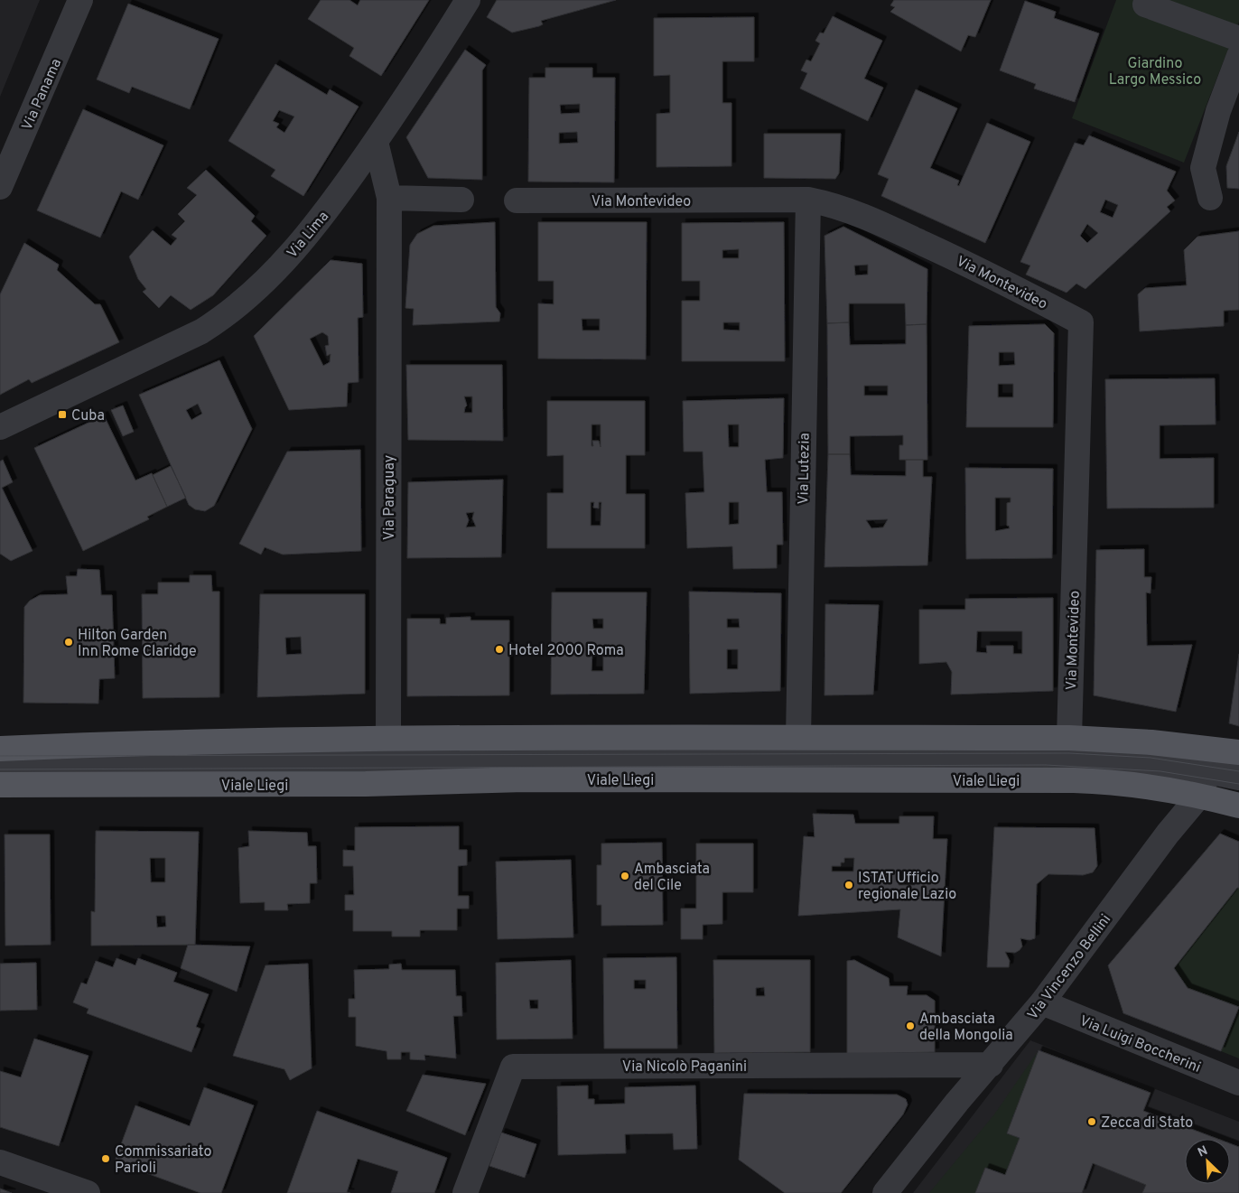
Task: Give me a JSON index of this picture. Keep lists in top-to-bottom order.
{
  "streets": {
    "main road": ["Viale Liegi"],
    "street": [
      "Via Panama",
      "Via Montevideo",
      "Via Lima",
      "Via Lutezia",
      "Via Paraguay",
      "Via Vincenzo Bellini",
      "Via Luigi Boccherini",
      "Via Nicolò Paganini"
    ]
  },
  "crossings": [
    ["Via Montevideo", "Via Lutezia"],
    ["Via Lima", "Via Paraguay"],
    ["Viale Liegi", "Via Vincenzo Bellini"],
    ["Via Vincenzo Bellini", "Via Luigi Boccherini"],
    ["Via Vincenzo Bellini", "Via Nicolò Paganini"]
  ],
  "parks": ["Giardino Largo Messico"],
  "places": {
    "transit": ["Cuba"],
    "other": [
      "Hilton Garden Inn Rome Claridge",
      "Hotel 2000 Roma",
      "Ambasciata del Cile",
      "ISTAT Ufficio regionale Lazio",
      "Ambasciata della Mongolia",
      "Zecca di Stato",
      "Commissariato Parioli"
    ]
  },
  "north": "top left"
}
